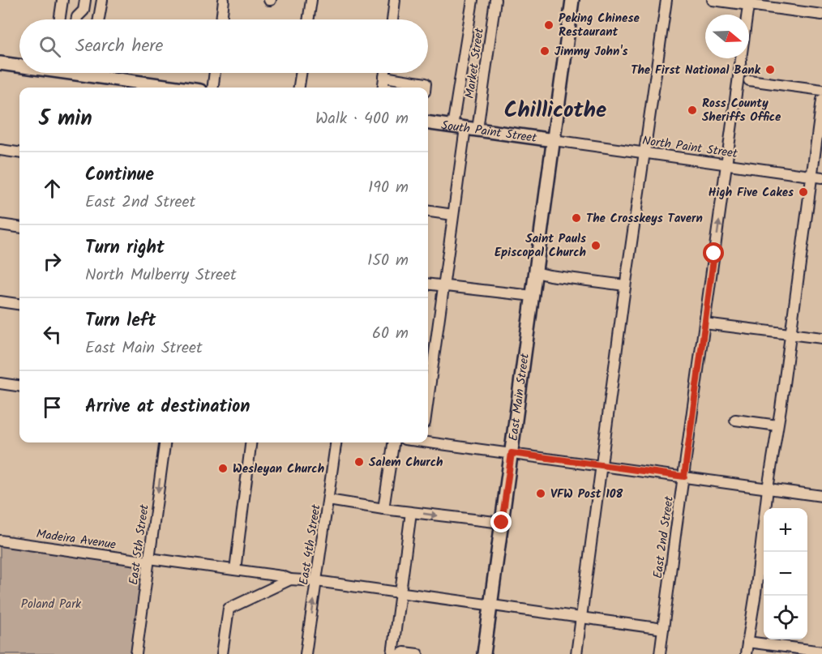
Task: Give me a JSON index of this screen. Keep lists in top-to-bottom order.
{
  "streets": {
    "main road": ["South Paint Street", "East Main Street"],
    "street": [
      "Market Street",
      "North Paint Street",
      "East 2nd Street",
      "Madeira Avenue",
      "East 5th Street",
      "East 4th Street"
    ]
  },
  "crossings": [
    ["Market Street", "South Paint Street"],
    ["South Paint Street", "North Paint Street"],
    ["South Paint Street", "East Main Street"],
    ["North Paint Street", "East Main Street"],
    ["North Paint Street", "East 2nd Street"],
    ["East Main Street", "Madeira Avenue"],
    ["East 2nd Street", "Madeira Avenue"],
    ["Madeira Avenue", "East 5th Street"],
    ["Madeira Avenue", "East 4th Street"]
  ],
  "districts": ["Chillicothe"],
  "parks": ["Poland Park"],
  "places": [
    "Peking Chinese Restaurant",
    "Jimmy John's",
    "The First National Bank",
    "Ross County Sheriffs Office",
    "High Five Cakes",
    "The Crosskeys Tavern",
    "Saint Pauls Episcopal Church",
    "Salem Church",
    "Wesleyan Church",
    "VFW Post 108"
  ],
  "north": "right",
  "page": {
    "search": "Search here",
    "heading": ["5 min", "Walk · 400 m"],
    "list": [
      ["Continue", "East 2nd Street", "190 m"],
      ["Turn right", "North Mulberry Street", "150 m"],
      ["Turn left", "East Main Street", "60 m"],
      "Arrive at destination"
    ],
    "map_buttons": ["+", "−"]
  }
}
